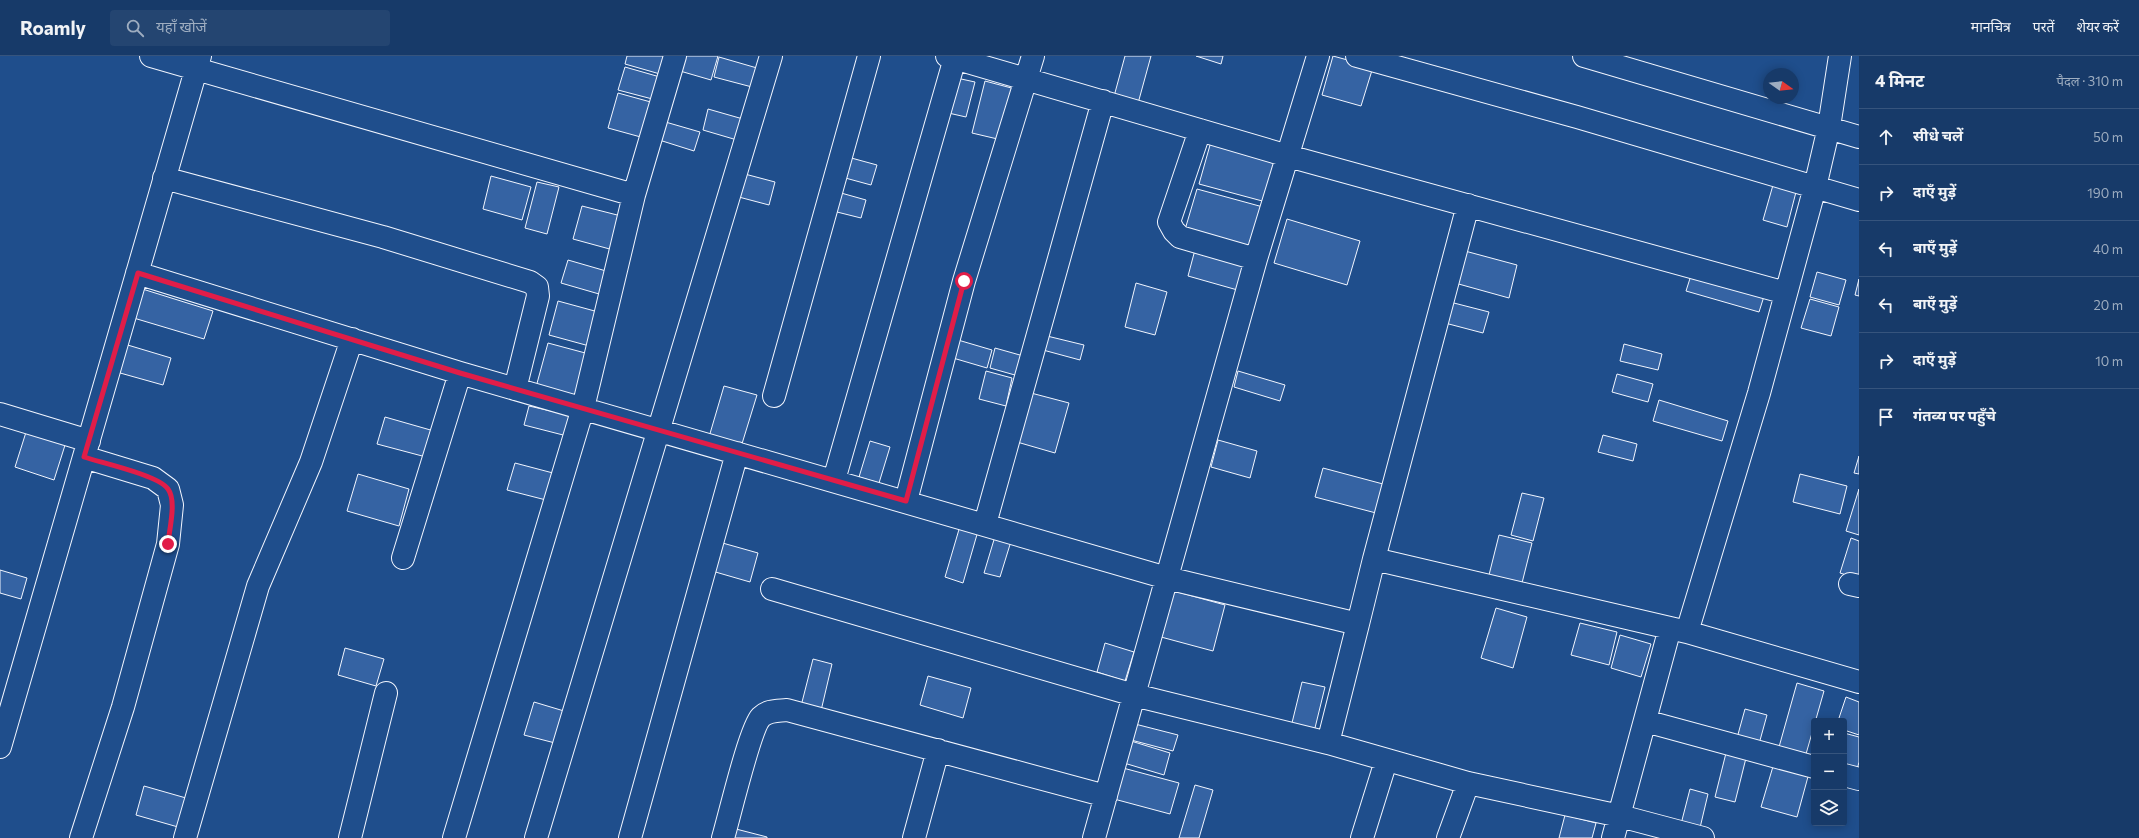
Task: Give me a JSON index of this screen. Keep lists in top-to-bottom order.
{
  "north": "right",
  "page": {
    "header": "Roamly",
    "search": "यहाँ खोजें",
    "nav": ["मानचित्र", "परतें", "शेयर करें"],
    "heading": ["4 मिनट", "पैदल · 310 m"],
    "list": [
      ["सीधे चलें", "50 m"],
      ["दाएँ मुड़ें", "190 m"],
      ["बाएँ मुड़ें", "40 m"],
      ["बाएँ मुड़ें", "20 m"],
      ["दाएँ मुड़ें", "10 m"],
      "गंतव्य पर पहुँचे"
    ],
    "map_buttons": ["+", "−"]
  }
}
